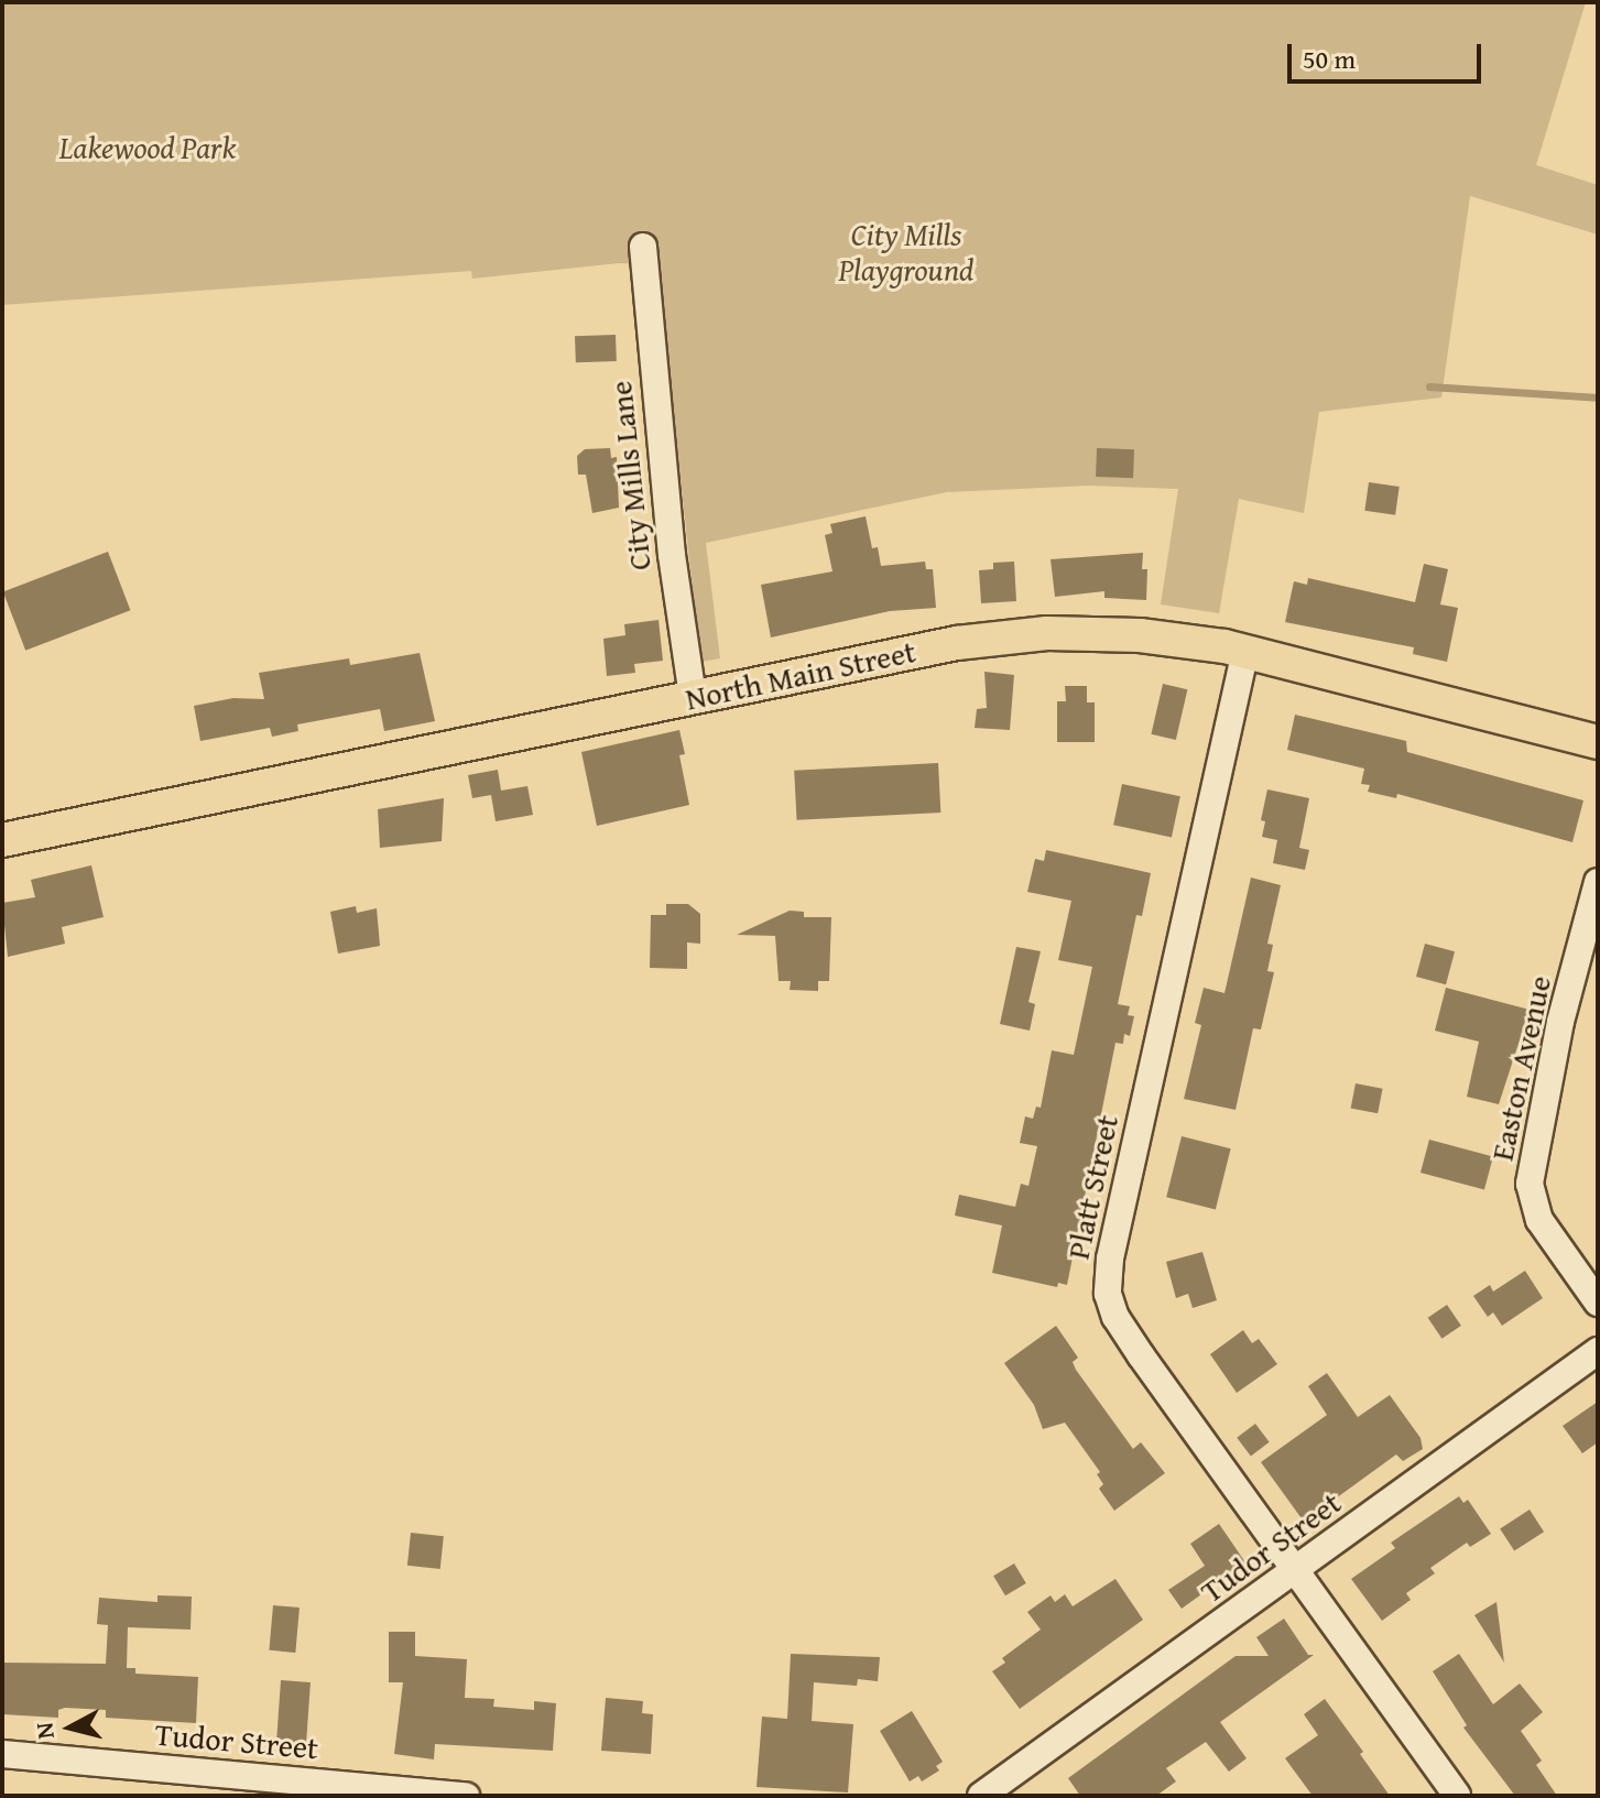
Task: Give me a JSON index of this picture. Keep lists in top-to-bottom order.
{
  "streets": {
    "main road": ["North Main Street"],
    "street": [
      "City Mills Lane",
      "Easton Avenue",
      "Platt Street",
      "Tudor Street"
    ]
  },
  "crossings": [
    ["City Mills Lane", "North Main Street"],
    ["North Main Street", "Platt Street"],
    ["Platt Street", "Tudor Street"]
  ],
  "parks": ["Lakewood Park", "City Mills Playground"],
  "scale_bar": "50 m",
  "north": "left"
}
